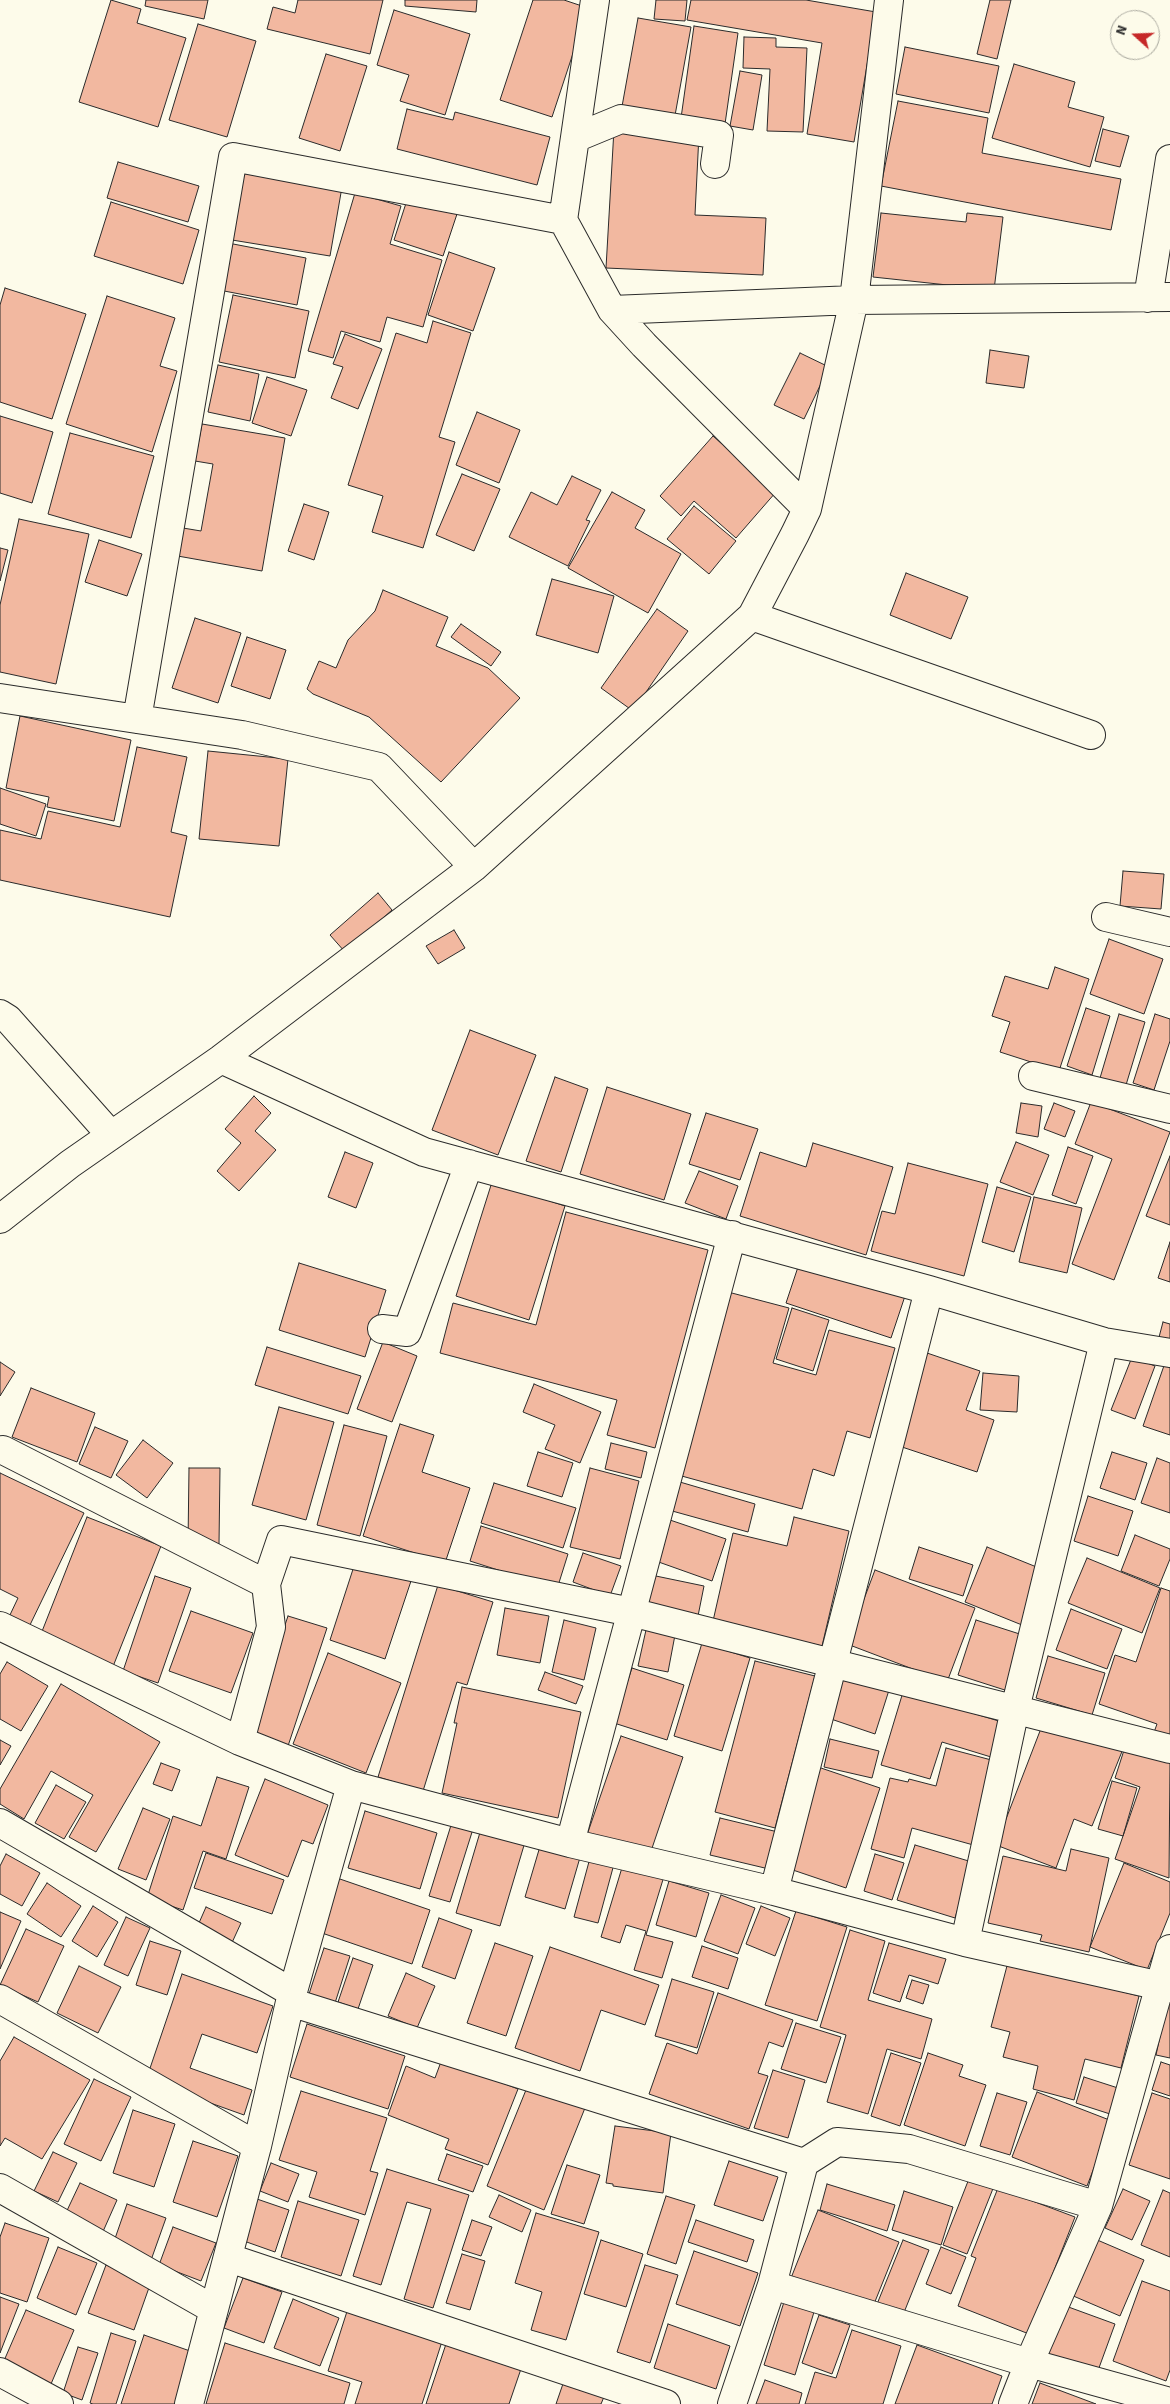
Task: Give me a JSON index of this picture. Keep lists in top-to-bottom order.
{
  "north": "left"
}
